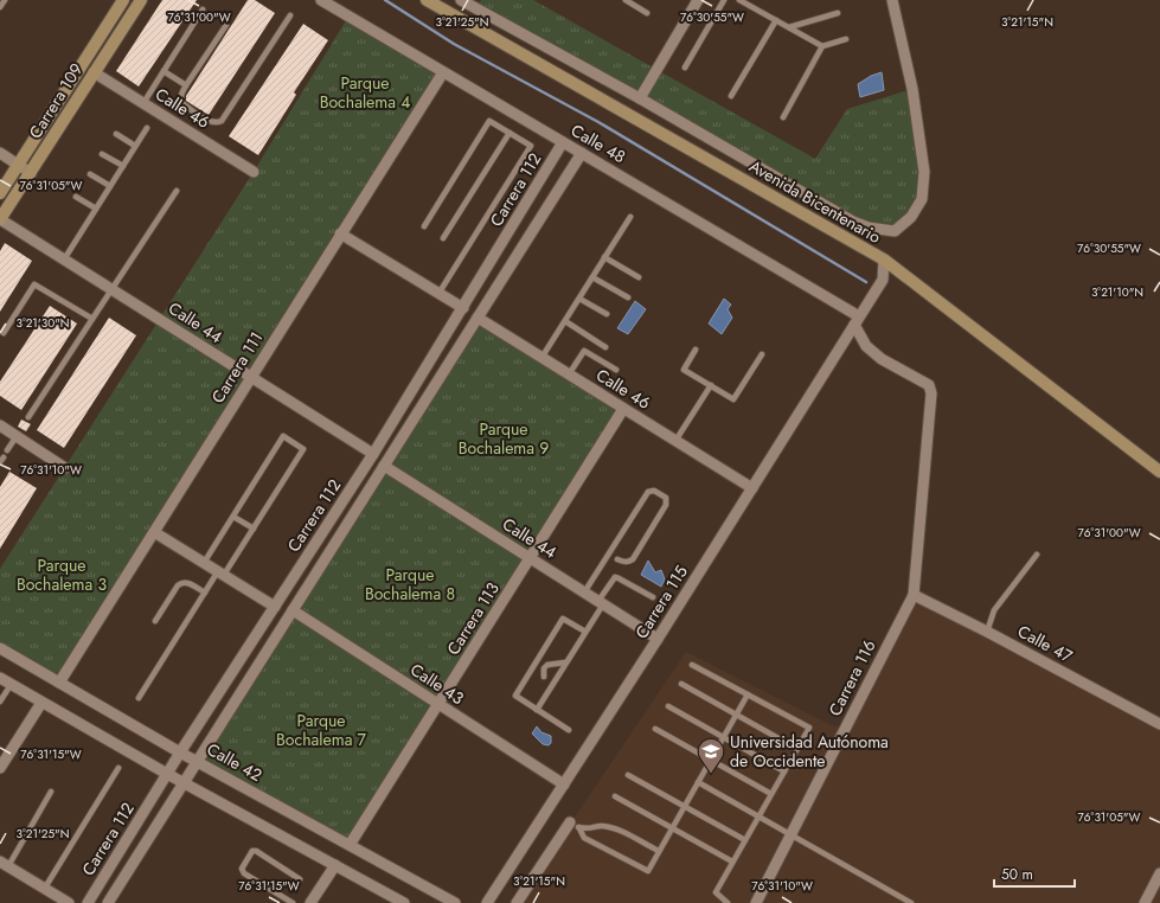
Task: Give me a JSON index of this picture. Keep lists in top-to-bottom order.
{
  "streets": {
    "main road": ["Carrera 109", "Avenida Bicentenario"],
    "street": [
      "Calle 46",
      "Calle 48",
      "Carrera 112",
      "Calle 44",
      "Carrera 111",
      "Carrera 115",
      "Carrera 113",
      "Calle 47",
      "Carrera 116",
      "Calle 43",
      "Calle 42"
    ]
  },
  "crossings": [
    ["Carrera 109", "Calle 46"],
    ["Carrera 109", "Calle 44"],
    ["Calle 46", "Carrera 112"],
    ["Calle 46", "Carrera 115"],
    ["Calle 46", "Carrera 113"],
    ["Calle 48", "Carrera 112"],
    ["Calle 48", "Carrera 111"],
    ["Calle 48", "Carrera 115"],
    ["Carrera 112", "Calle 44"],
    ["Carrera 112", "Calle 43"],
    ["Carrera 112", "Calle 42"],
    ["Avenida Bicentenario", "Carrera 115"],
    ["Calle 44", "Carrera 111"],
    ["Calle 44", "Carrera 115"],
    ["Calle 44", "Carrera 113"],
    ["Carrera 111", "Calle 42"],
    ["Carrera 115", "Calle 43"],
    ["Carrera 113", "Calle 43"],
    ["Carrera 113", "Calle 42"],
    ["Calle 47", "Carrera 116"]
  ],
  "parks": [
    "Parque Bochalema 4",
    "Parque Bochalema 9",
    "Parque Bochalema 3",
    "Parque Bochalema 8",
    "Parque Bochalema 7"
  ],
  "places": {
    "school or university": ["Universidad Autónoma de Occidente"]
  },
  "scale_bar": "50 m",
  "coordinates": [
    "76°31'00\"W",
    "76°30'55\"W",
    "3°21'25\"N",
    "3°21'15\"N",
    "76°31'05\"W",
    "3°21'10\"N",
    "3°21'30\"N",
    "76°31'10\"W",
    "76°31'15\"W"
  ]
}
